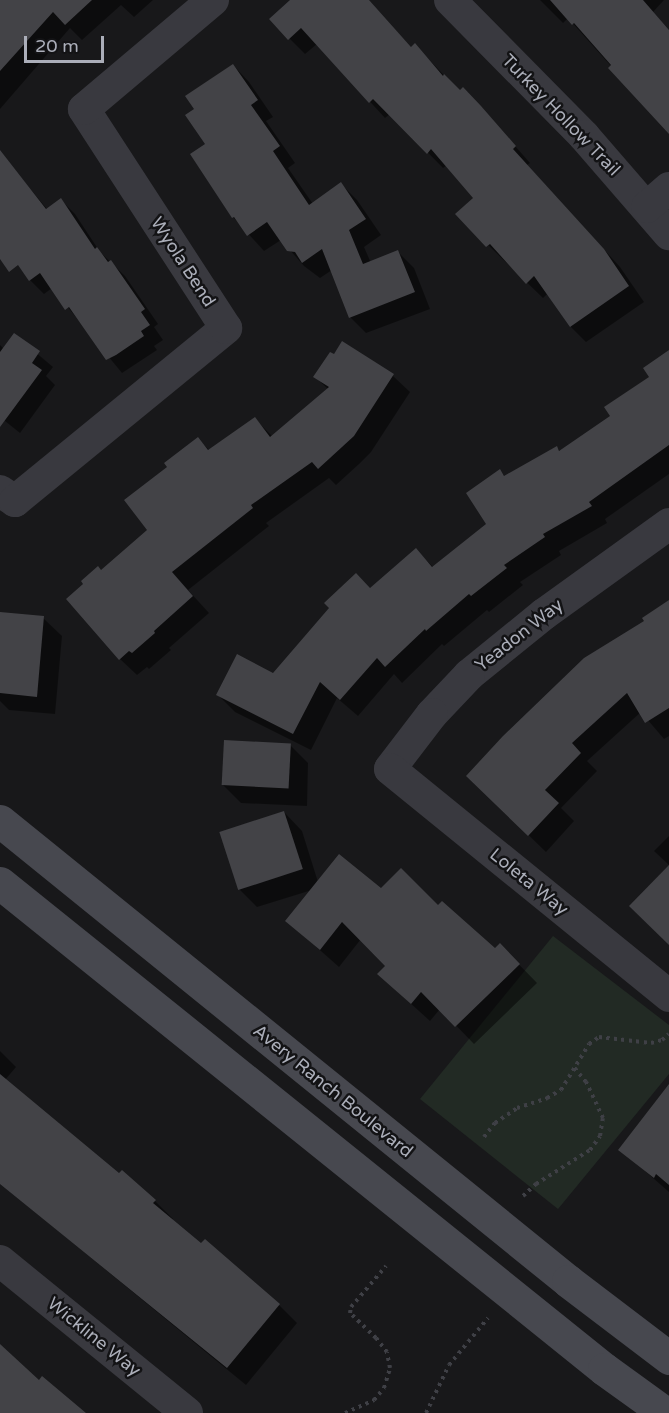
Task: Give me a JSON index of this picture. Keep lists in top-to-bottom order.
{
  "streets": {
    "main road": ["Avery Ranch Boulevard"],
    "street": [
      "Turkey Hollow Trail",
      "Wyola Bend",
      "Yeadon Way",
      "Loleta Way",
      "Wickline Way"
    ]
  },
  "crossings": [
    ["Yeadon Way", "Loleta Way"]
  ],
  "scale_bar": "20 m"
}
